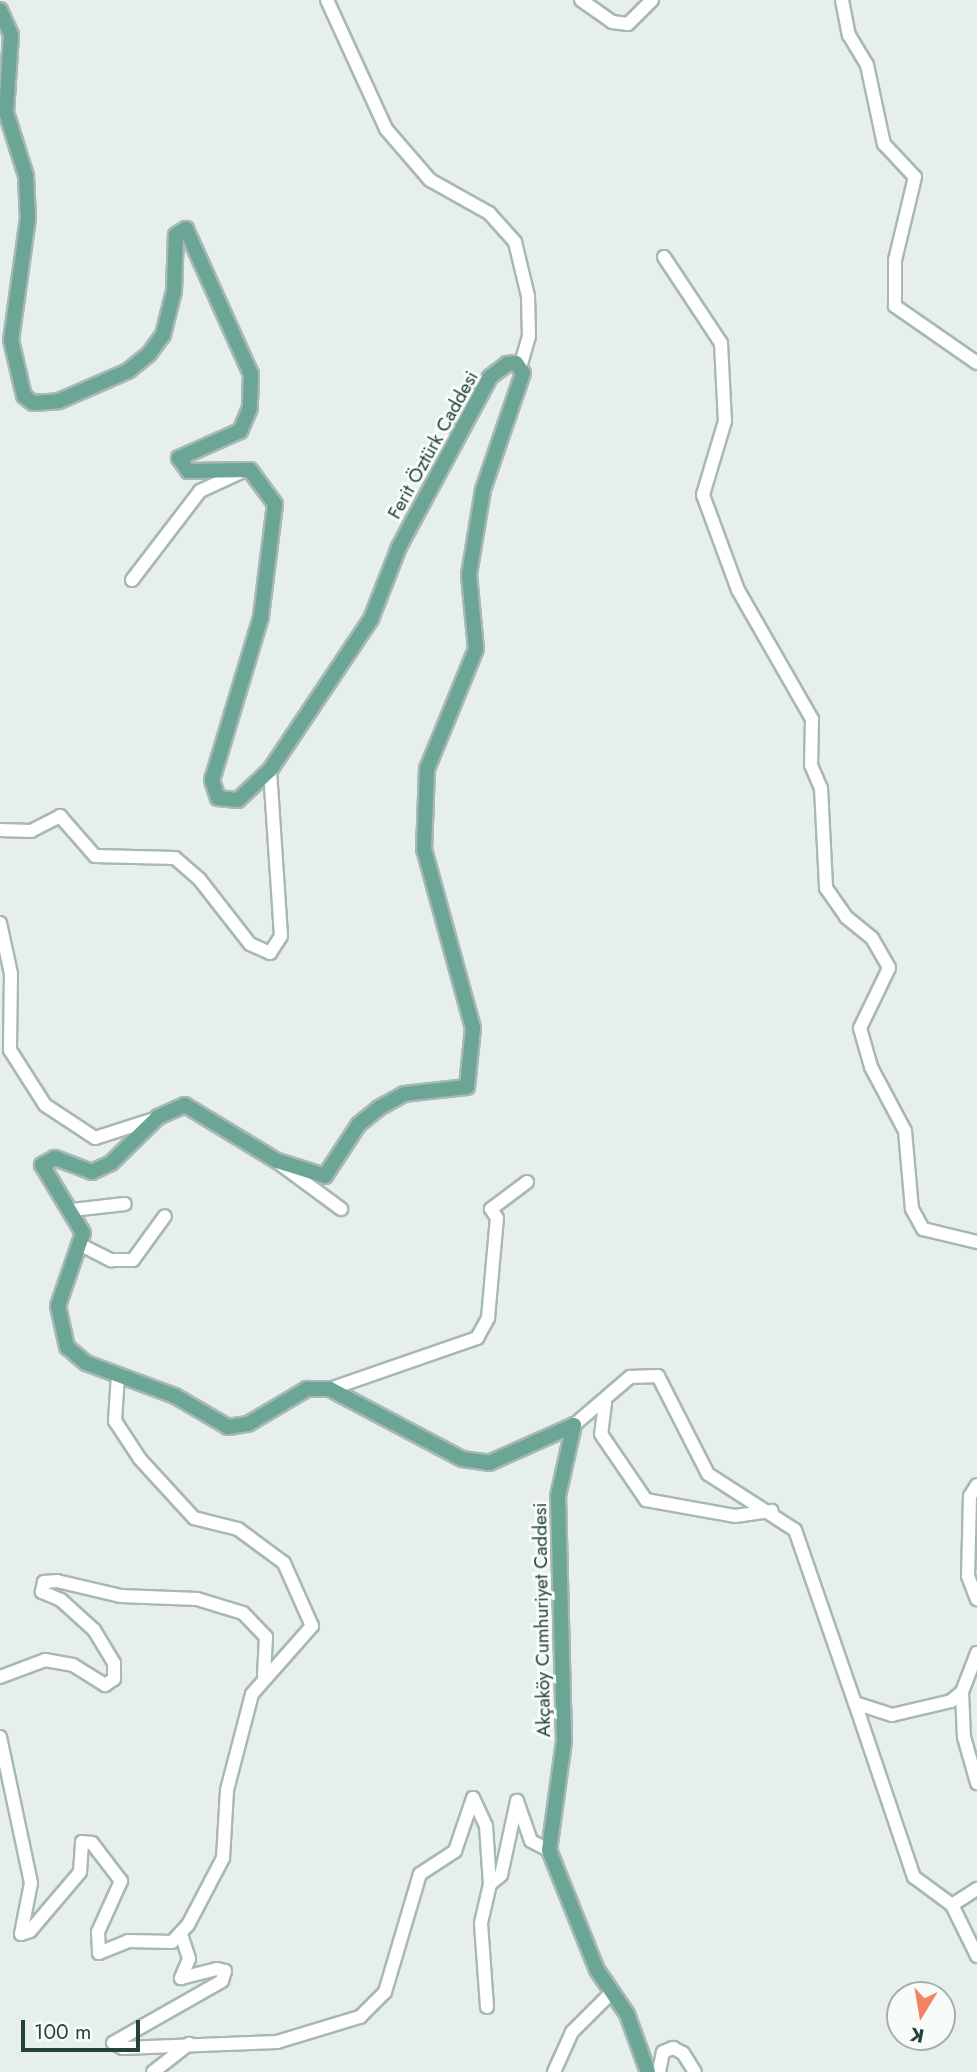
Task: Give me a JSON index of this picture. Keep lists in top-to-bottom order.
{
  "streets": {
    "main road": ["Ferit Öztürk Caddesi", "Akçaköy Cumhuriyet Caddesi"]
  },
  "scale_bar": "100 m",
  "north": "bottom"
}
